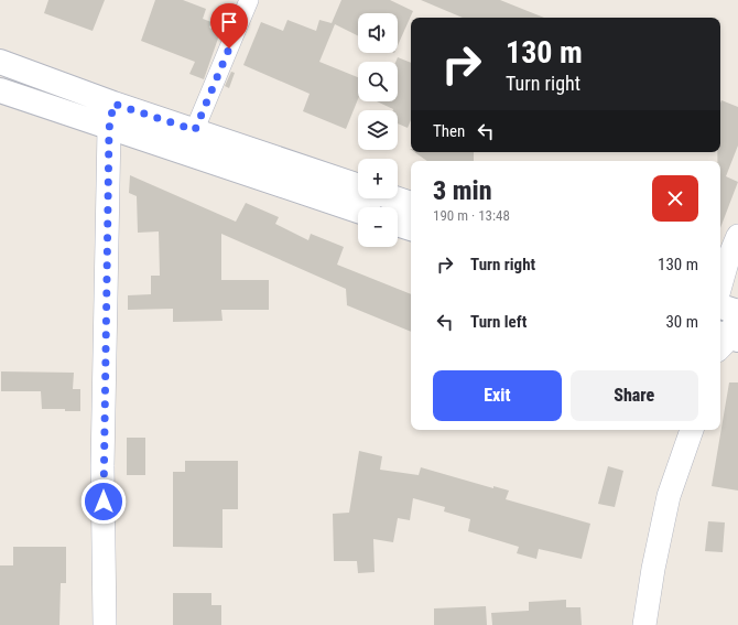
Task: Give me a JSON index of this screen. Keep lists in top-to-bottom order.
{
  "page": {
    "map_buttons": ["+", "−"],
    "turn": ["130 m", "Turn right"],
    "then": "Then",
    "heading": ["3 min", "190 m · 13:48"],
    "list": [
      {
        "name": "Turn right",
        "value": "130 m"
      },
      {
        "name": "Turn left",
        "value": "30 m"
      }
    ],
    "buttons": ["Exit", "Share"]
  }
}
